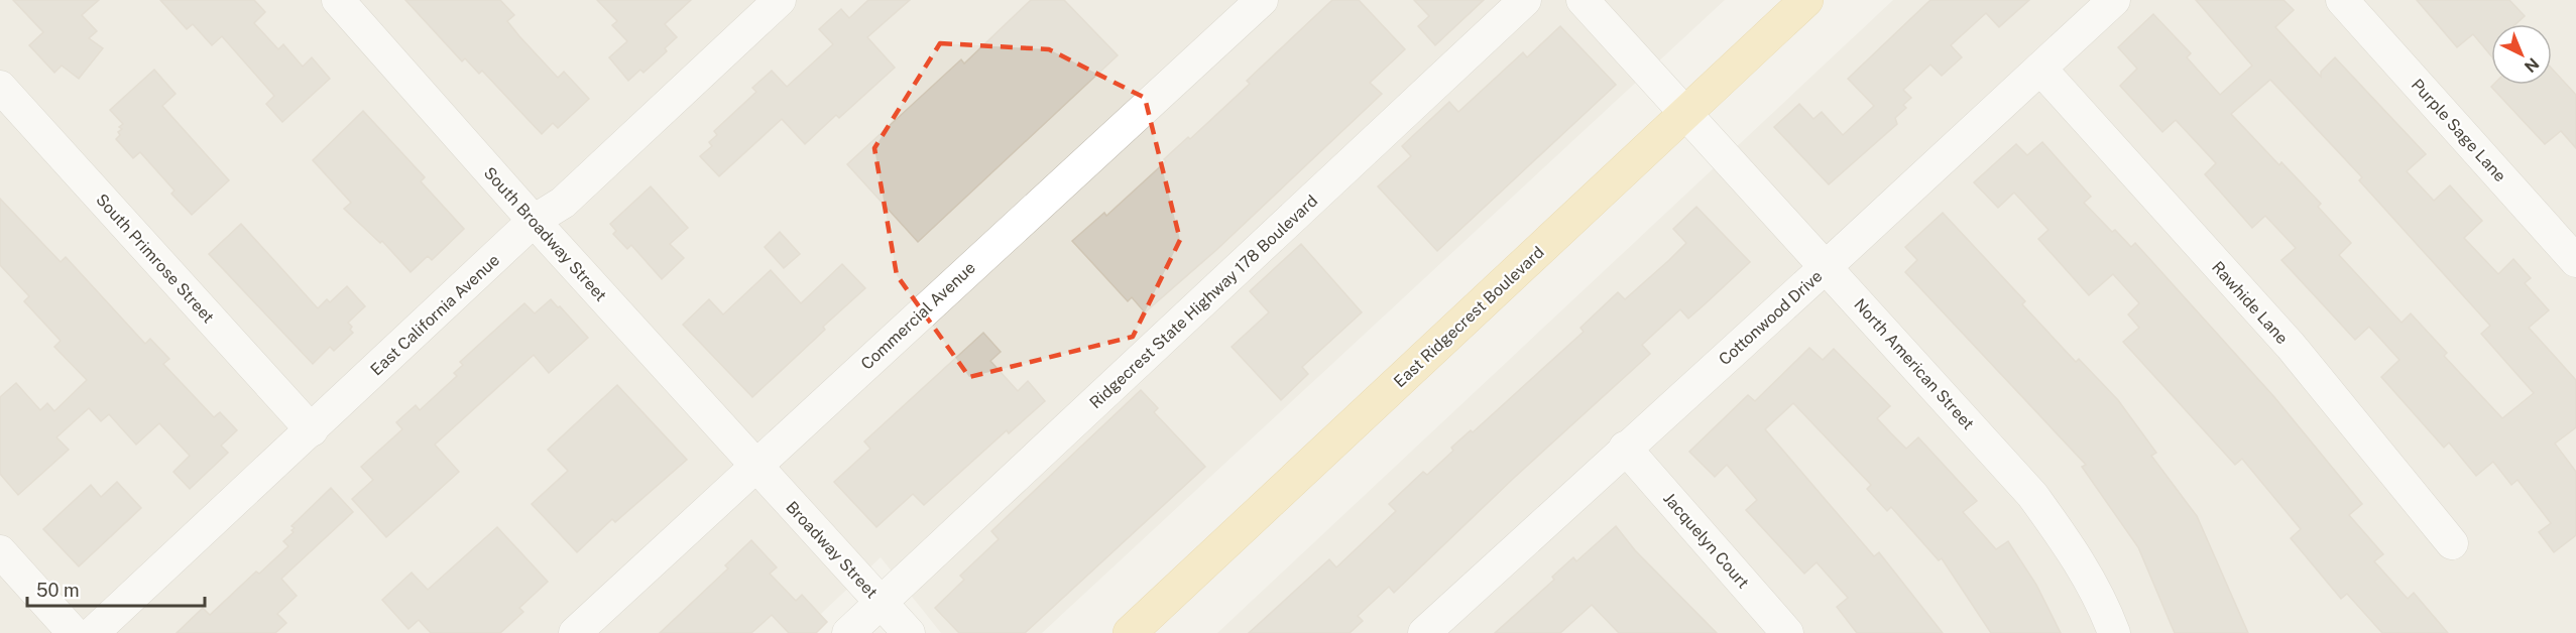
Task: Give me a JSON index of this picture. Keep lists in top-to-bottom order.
{
  "streets": {
    "main road": ["East Ridgecrest Boulevard"],
    "street": [
      "Purple Sage Lane",
      "South Broadway Street",
      "South Primrose Street",
      "Ridgecrest State Highway 178 Boulevard",
      "Rawhide Lane",
      "East California Avenue",
      "Commercial Avenue",
      "Cottonwood Drive",
      "North American Street",
      "Jacquelyn Court",
      "Broadway Street"
    ]
  },
  "crossings": [
    ["South Broadway Street", "East California Avenue"],
    ["South Broadway Street", "Commercial Avenue"],
    ["South Broadway Street", "Broadway Street"],
    ["South Primrose Street", "East California Avenue"],
    ["Ridgecrest State Highway 178 Boulevard", "Broadway Street"],
    ["Rawhide Lane", "Cottonwood Drive"],
    ["Commercial Avenue", "Broadway Street"],
    ["East Ridgecrest Boulevard", "North American Street"],
    ["Cottonwood Drive", "North American Street"],
    ["Cottonwood Drive", "Jacquelyn Court"]
  ],
  "scale_bar": "50 m",
  "north": "bottom right"
}
